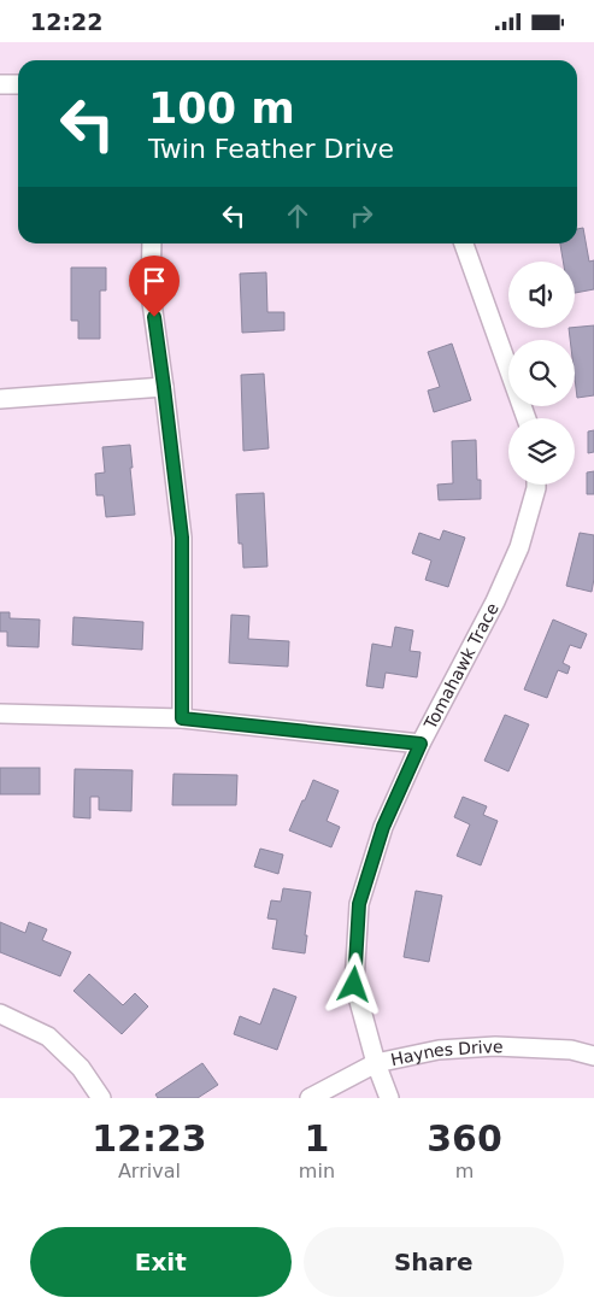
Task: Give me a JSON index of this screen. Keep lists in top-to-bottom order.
{
  "streets": {
    "street": ["Tomahawk Trace", "Haynes Drive"]
  },
  "crossings": [
    ["Tomahawk Trace", "Haynes Drive"]
  ],
  "page": {
    "status": "12:22",
    "turn": ["100 m", "Twin Feather Drive"],
    "eta": [
      "12:23",
      "Arrival",
      "1",
      "min",
      "360",
      "m"
    ],
    "buttons": ["Exit", "Share"]
  }
}
